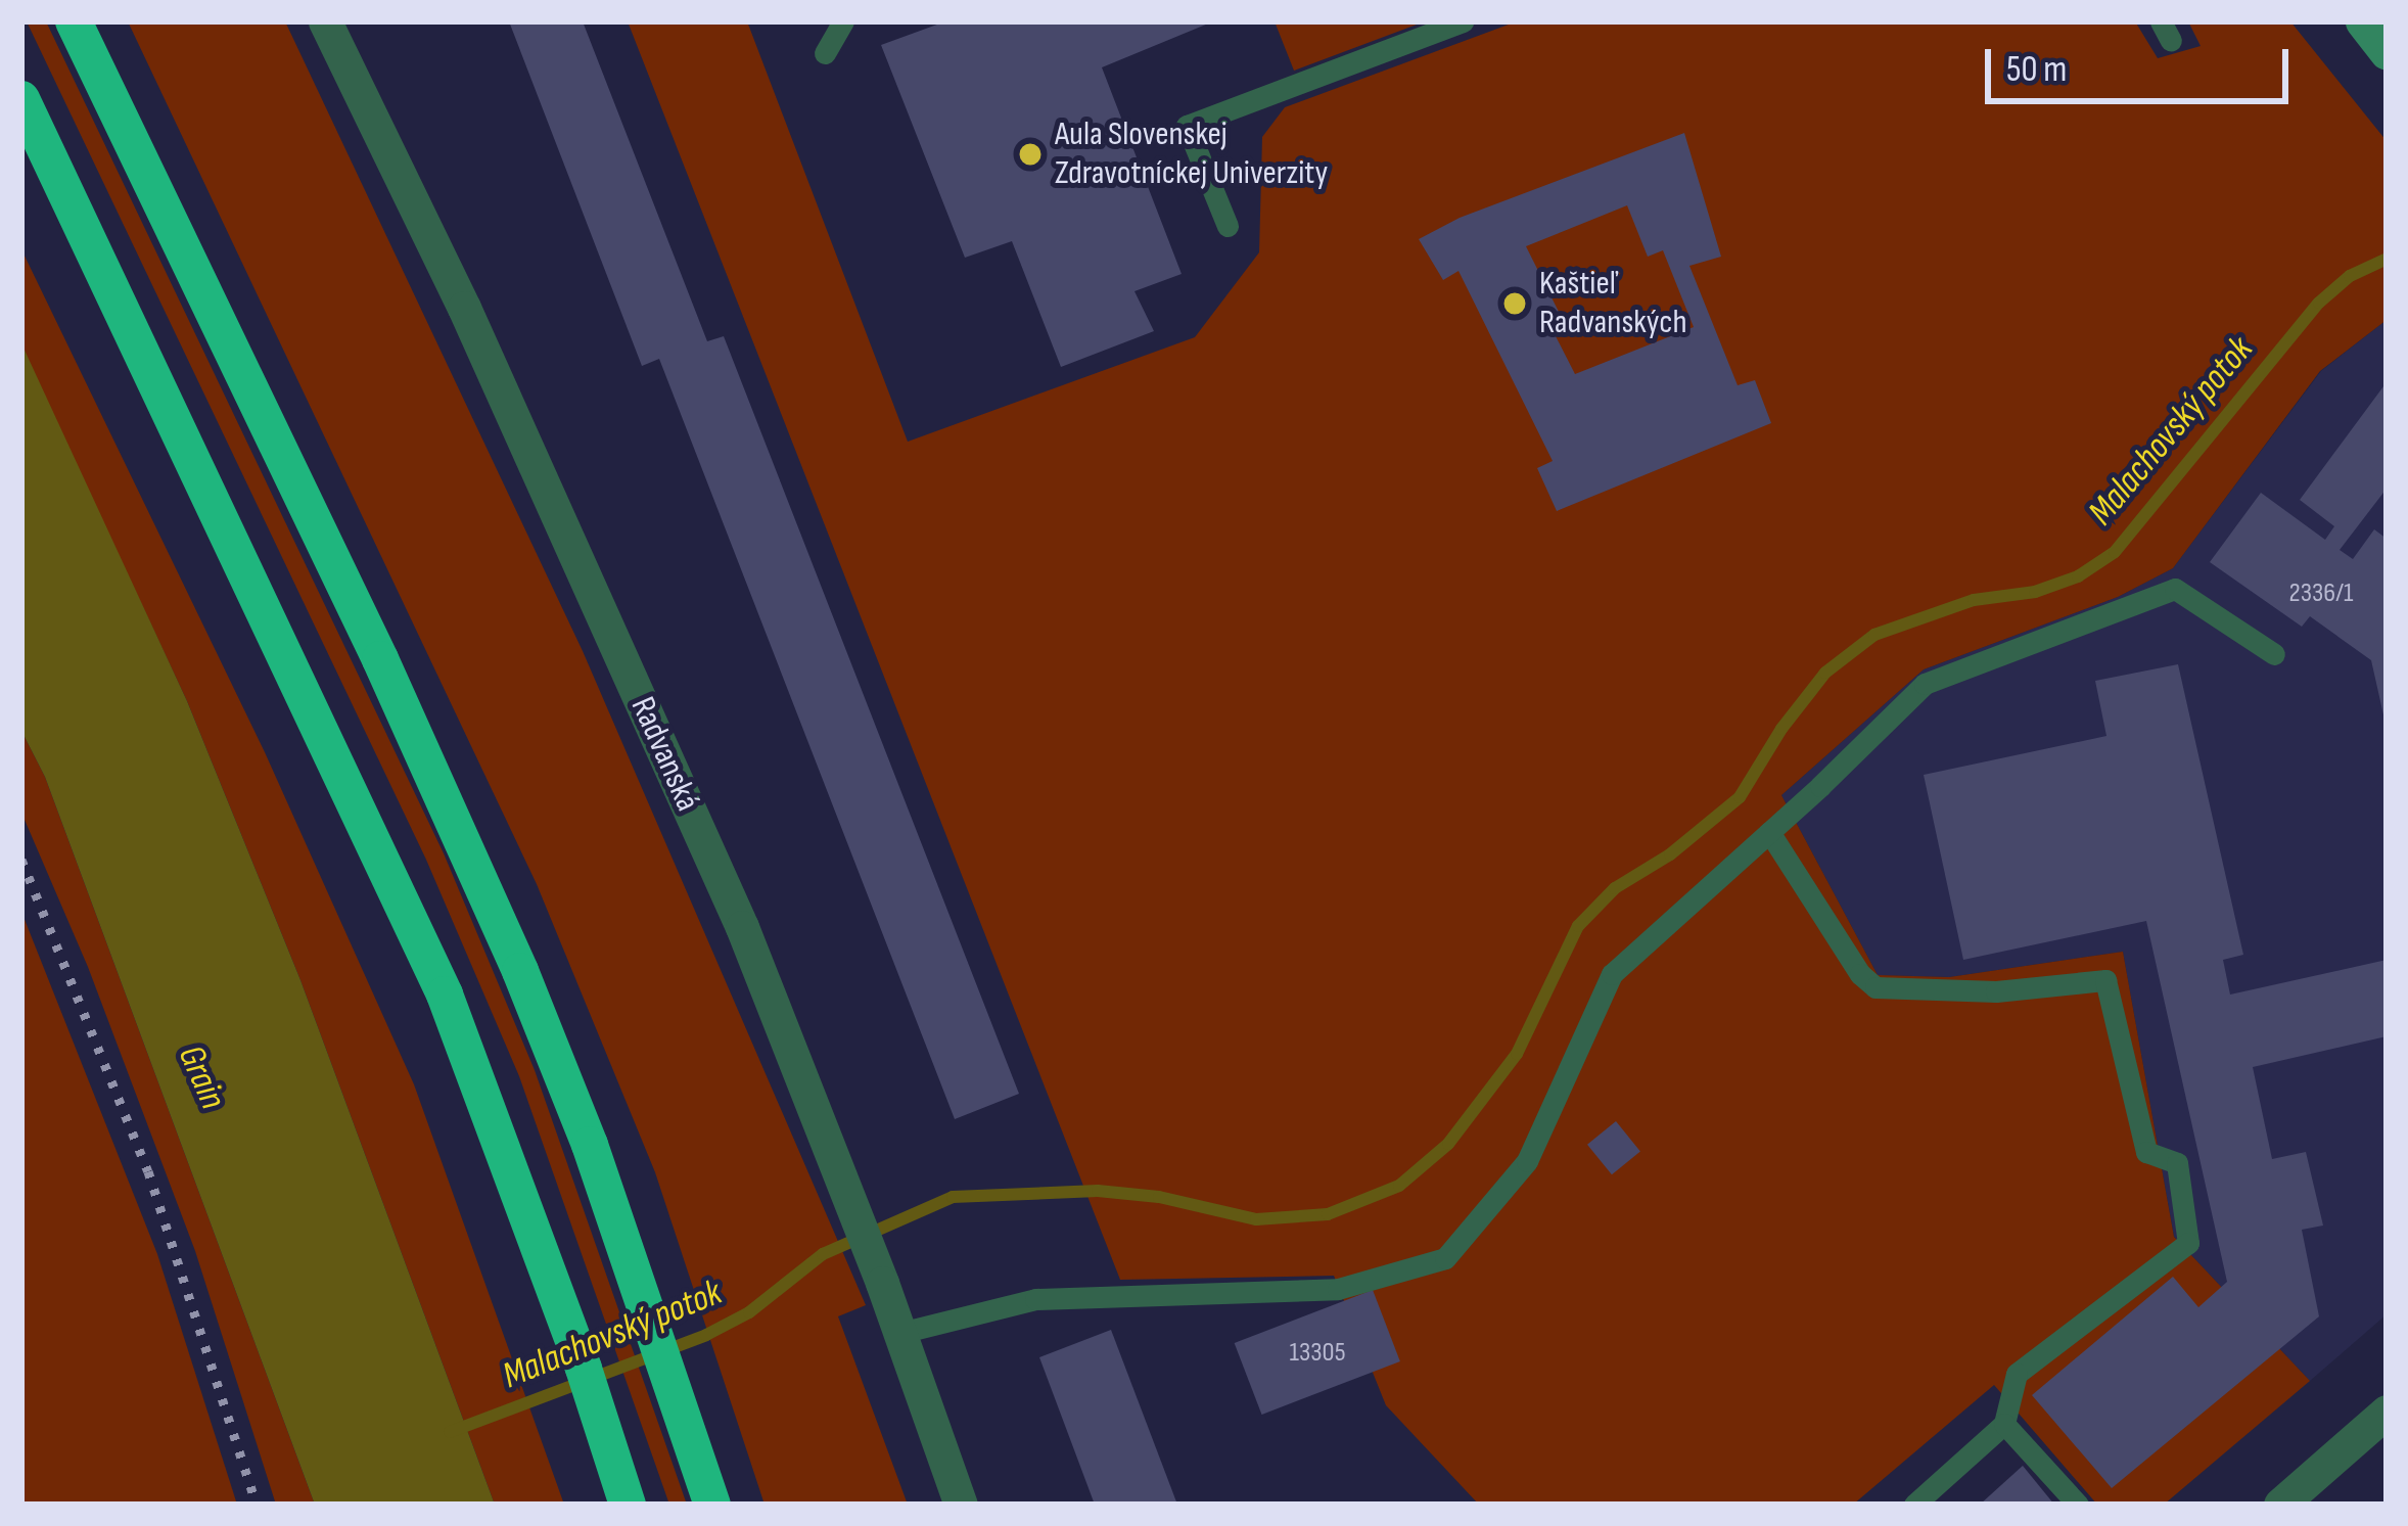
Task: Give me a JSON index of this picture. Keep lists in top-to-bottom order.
{
  "streets": {
    "street": ["Radvanská"]
  },
  "water": ["Malachovský potok", "Grain"],
  "places": ["Aula Slovenskej Zdravotníckej Univerzity", "Kaštieľ Radvanských"],
  "house_numbers": ["2336/1", "13305"],
  "scale_bar": "50 m"
}
